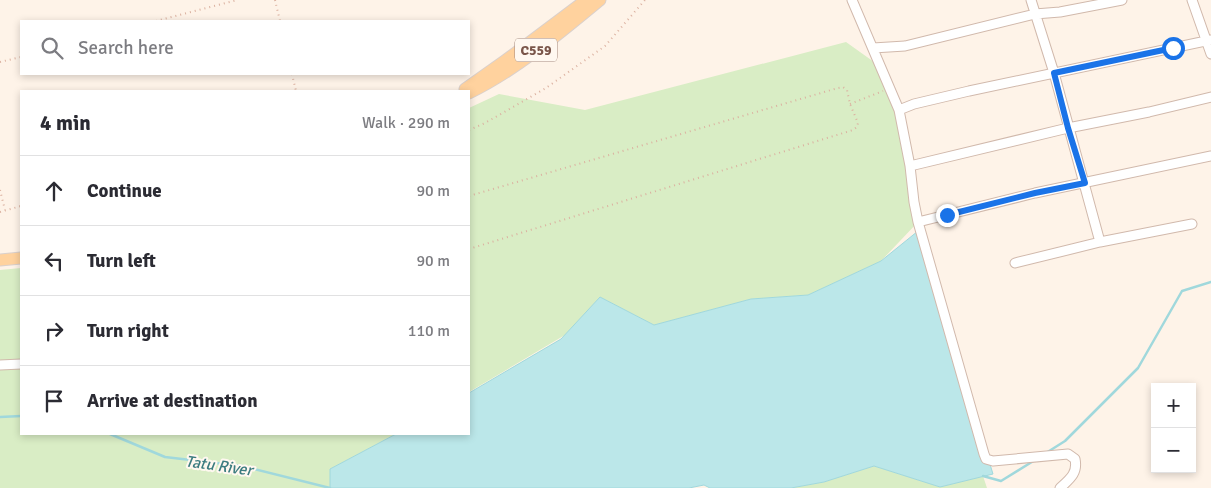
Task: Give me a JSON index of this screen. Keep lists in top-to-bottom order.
{
  "streets": {
    "main road": ["C559"]
  },
  "water": ["Tatu River"],
  "page": {
    "search": "Search here",
    "heading": ["4 min", "Walk · 290 m"],
    "list": [
      ["Continue", "90 m"],
      ["Turn left", "90 m"],
      ["Turn right", "110 m"],
      "Arrive at destination"
    ],
    "map_buttons": ["+", "−"]
  }
}
